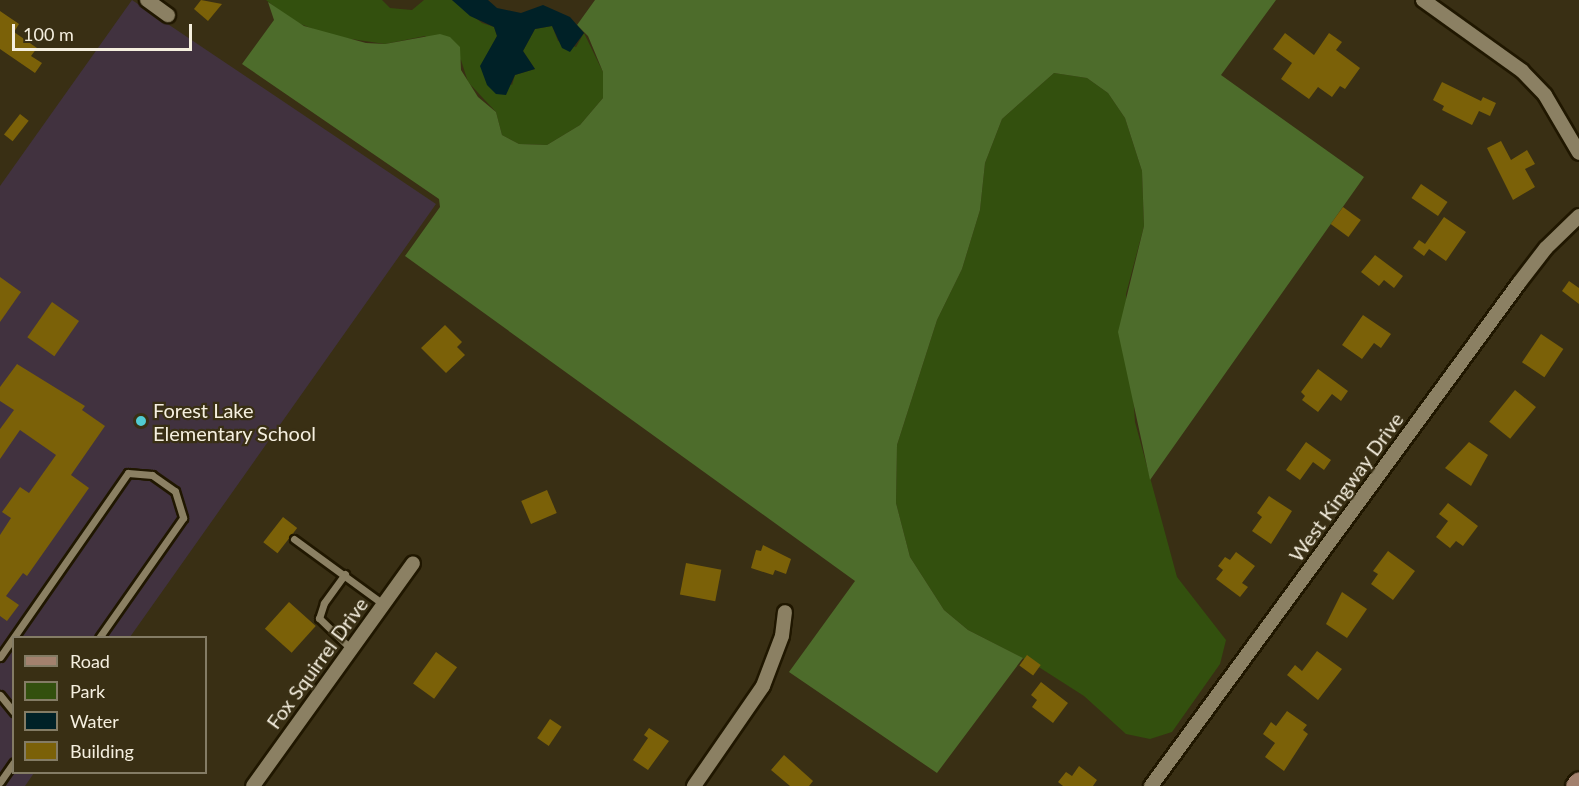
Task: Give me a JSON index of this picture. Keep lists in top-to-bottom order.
{
  "streets": {
    "street": ["West Kingway Drive", "Fox Squirrel Drive"]
  },
  "places": ["Forest Lake Elementary School"],
  "legend": [
    "Road",
    "Park",
    "Water",
    "Building"
  ],
  "scale_bar": "100 m"
}
